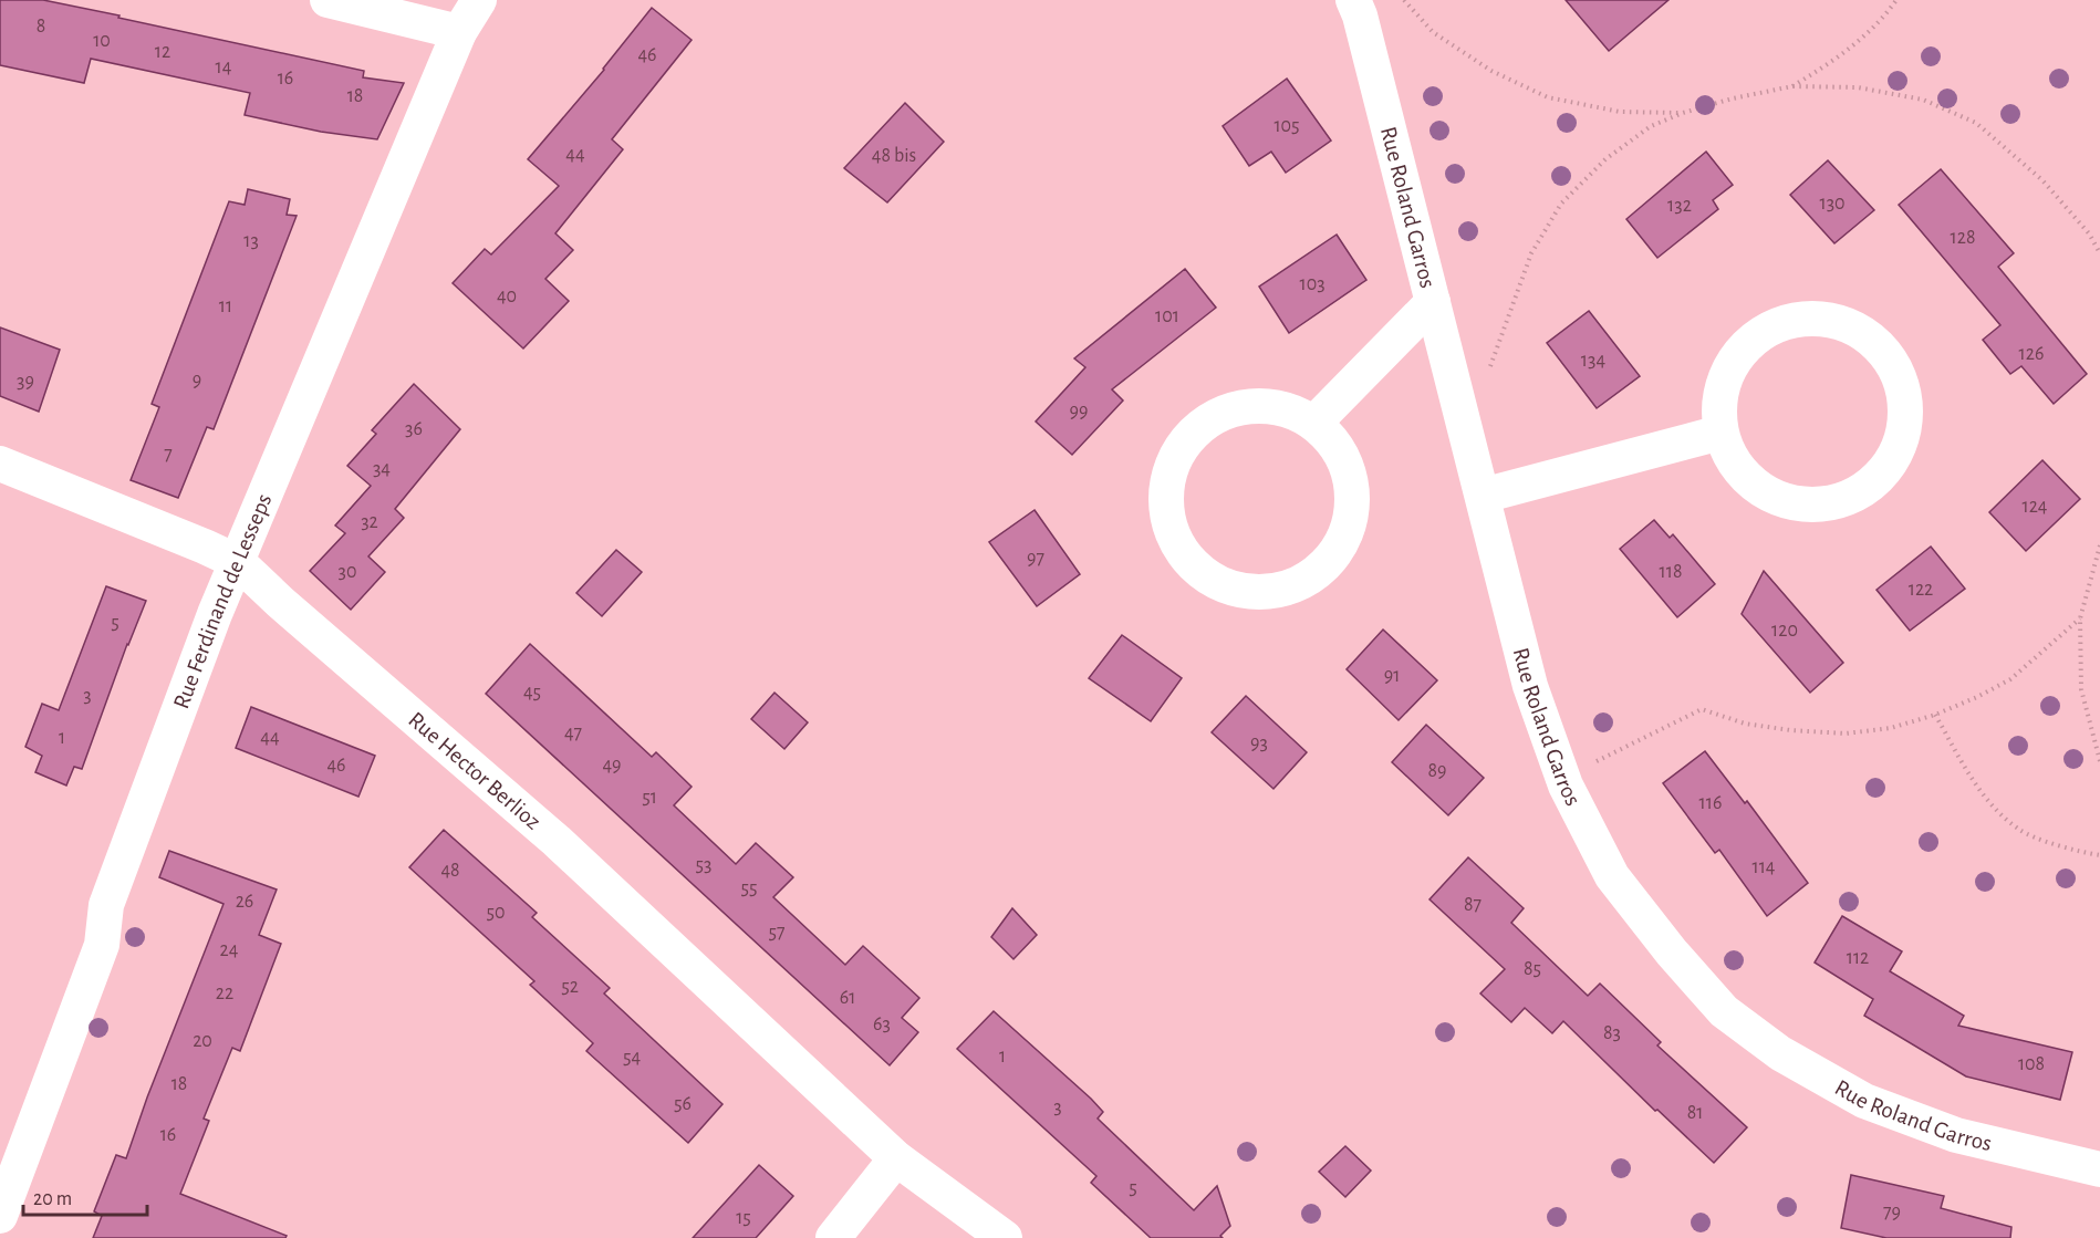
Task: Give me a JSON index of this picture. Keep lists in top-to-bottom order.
{
  "streets": {
    "street": ["Rue Roland Garros", "Rue Ferdinand de Lesseps", "Rue Hector Berlioz"]
  },
  "crossings": [
    ["Rue Ferdinand de Lesseps", "Rue Hector Berlioz"]
  ],
  "house_numbers": [
    "8",
    "10",
    "12",
    "46",
    "14",
    "16",
    "18",
    "105",
    "44",
    "48 bis",
    "130",
    "132",
    "128",
    "13",
    "103",
    "40",
    "11",
    "101",
    "126",
    "134",
    "9",
    "39",
    "99",
    "36",
    "7",
    "34",
    "124",
    "32",
    "97",
    "30",
    "118",
    "122",
    "5",
    "120",
    "91",
    "45",
    "3",
    "47",
    "1",
    "44",
    "93",
    "46",
    "49",
    "89",
    "51",
    "116",
    "53",
    "114",
    "48",
    "55",
    "26",
    "87",
    "50",
    "57",
    "24",
    "112",
    "85",
    "52",
    "22",
    "61",
    "63",
    "83",
    "20",
    "1",
    "54",
    "108",
    "18",
    "56",
    "3",
    "81",
    "16",
    "5",
    "79",
    "15"
  ],
  "scale_bar": "20 m"
}
